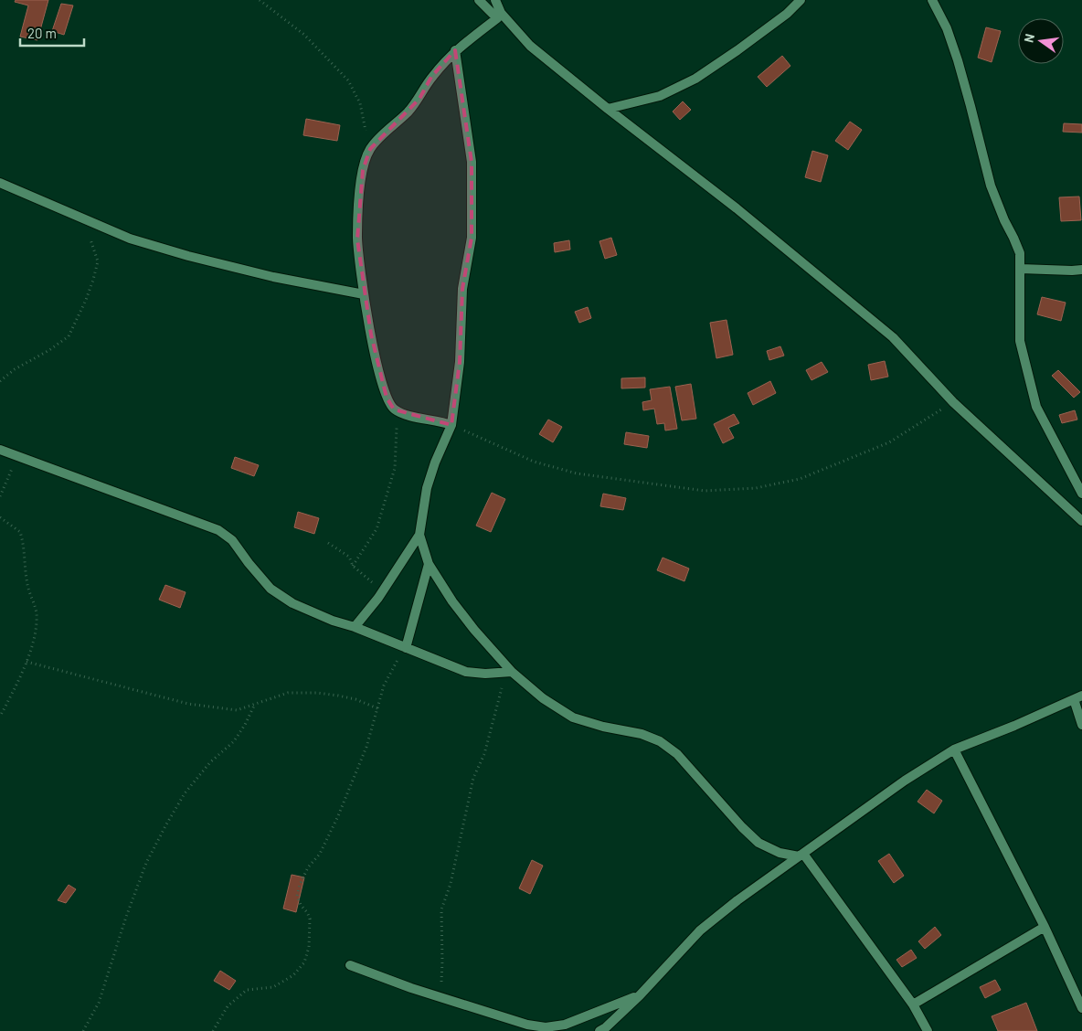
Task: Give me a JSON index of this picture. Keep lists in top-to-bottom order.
{
  "scale_bar": "20 m",
  "north": "left"
}
